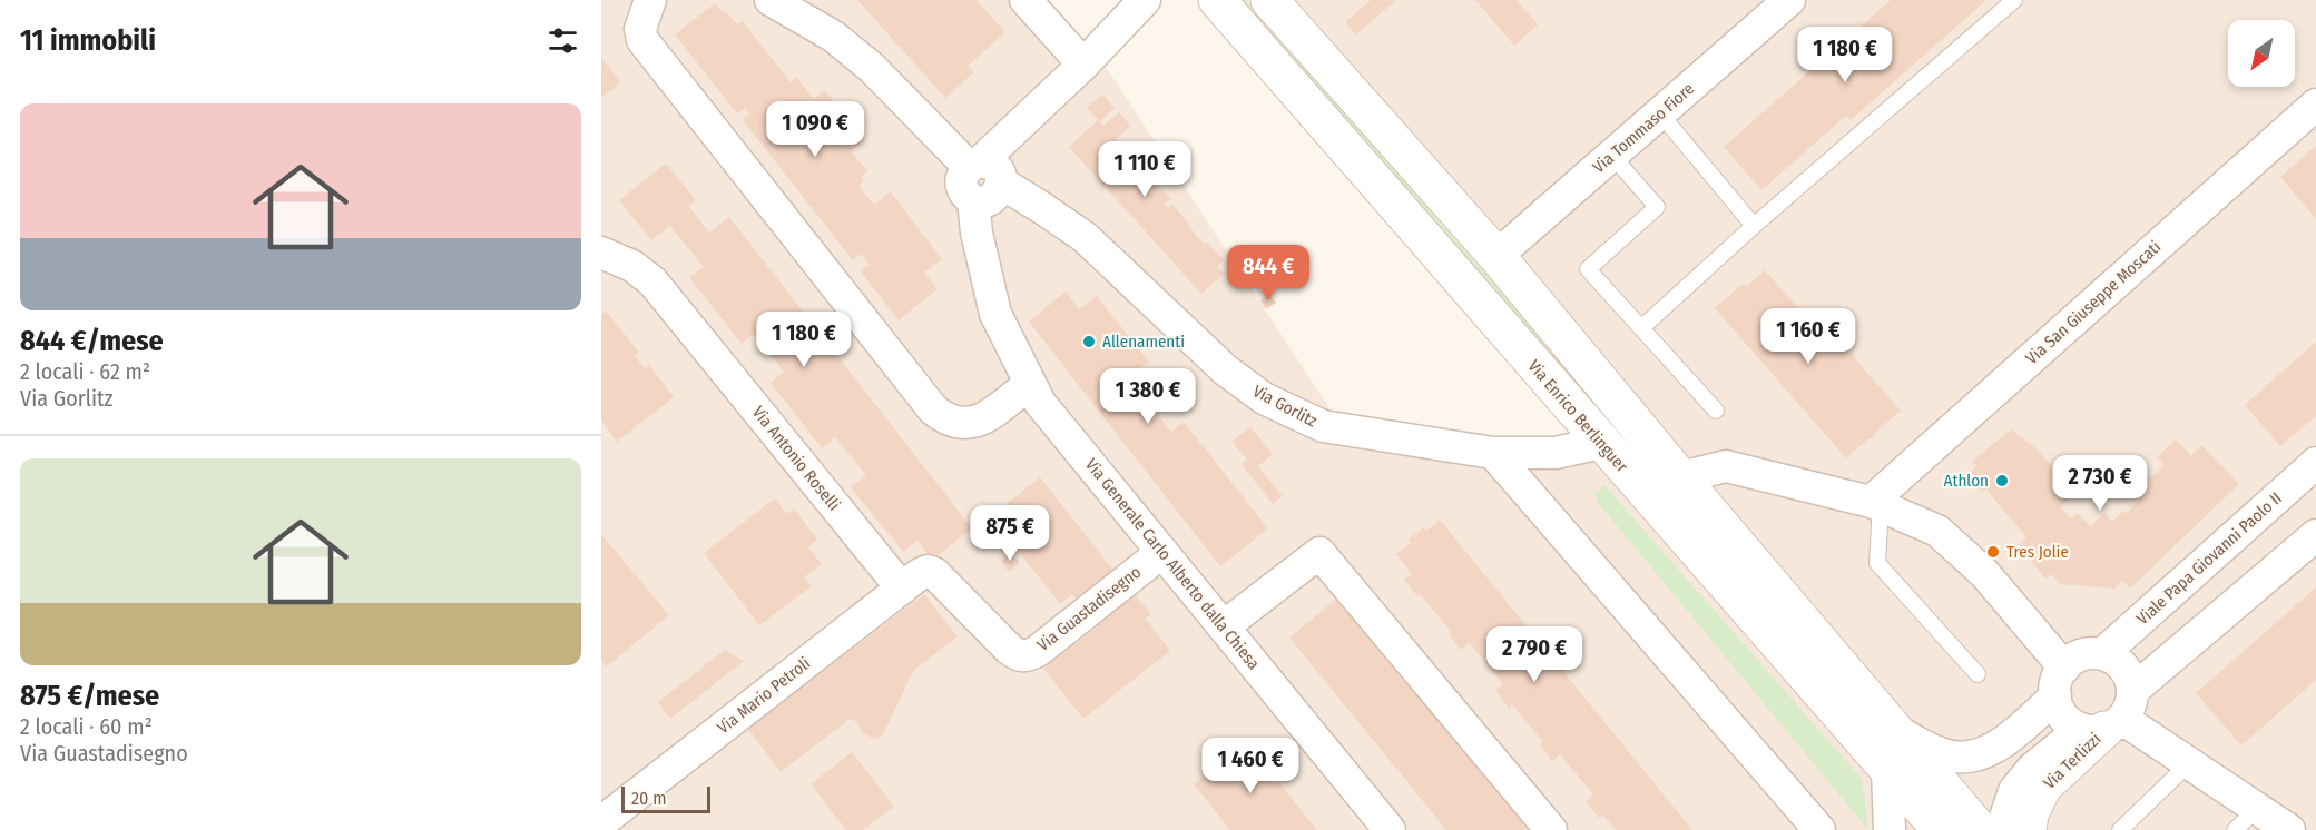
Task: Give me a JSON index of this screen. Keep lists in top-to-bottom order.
{
  "streets": {
    "main road": ["Via Enrico Berlinguer", "Via Terlizzi"],
    "street": [
      "Via Tommaso Fiore",
      "Via San Giuseppe Moscati",
      "Via Gorlitz",
      "Via Antonio Roselli",
      "Viale Papa Giovanni Paolo II",
      "Via Generale Carlo Alberto dalla Chiesa",
      "Via Guastadisegno",
      "Via Mario Petroli"
    ]
  },
  "crossings": [
    ["Via Gorlitz", "Via Enrico Berlinguer"],
    ["Via Gorlitz", "Via Generale Carlo Alberto dalla Chiesa"],
    ["Via Antonio Roselli", "Via Guastadisegno"],
    ["Via Antonio Roselli", "Via Mario Petroli"],
    ["Viale Papa Giovanni Paolo II", "Via Terlizzi"],
    ["Via Generale Carlo Alberto dalla Chiesa", "Via Guastadisegno"],
    ["Via Guastadisegno", "Via Mario Petroli"]
  ],
  "places": ["Allenamenti", "Athlon", "Tres Jolie"],
  "scale_bar": "20 m",
  "north": "bottom left",
  "page": {
    "heading": "11 immobili",
    "price": [
      "1 180 €",
      "1 090 €",
      "1 110 €",
      "844 €",
      "1 160 €",
      "1 180 €",
      "1 380 €",
      "2 730 €",
      "875 €",
      "2 790 €",
      "1 460 €"
    ],
    "list": [
      {
        "name": "844 €/mese",
        "note": "2 locali · 62 m² · Via Gorlitz"
      },
      {
        "name": "875 €/mese",
        "note": "2 locali · 60 m² · Via Guastadisegno"
      }
    ],
    "scale": "20 m"
  }
}
